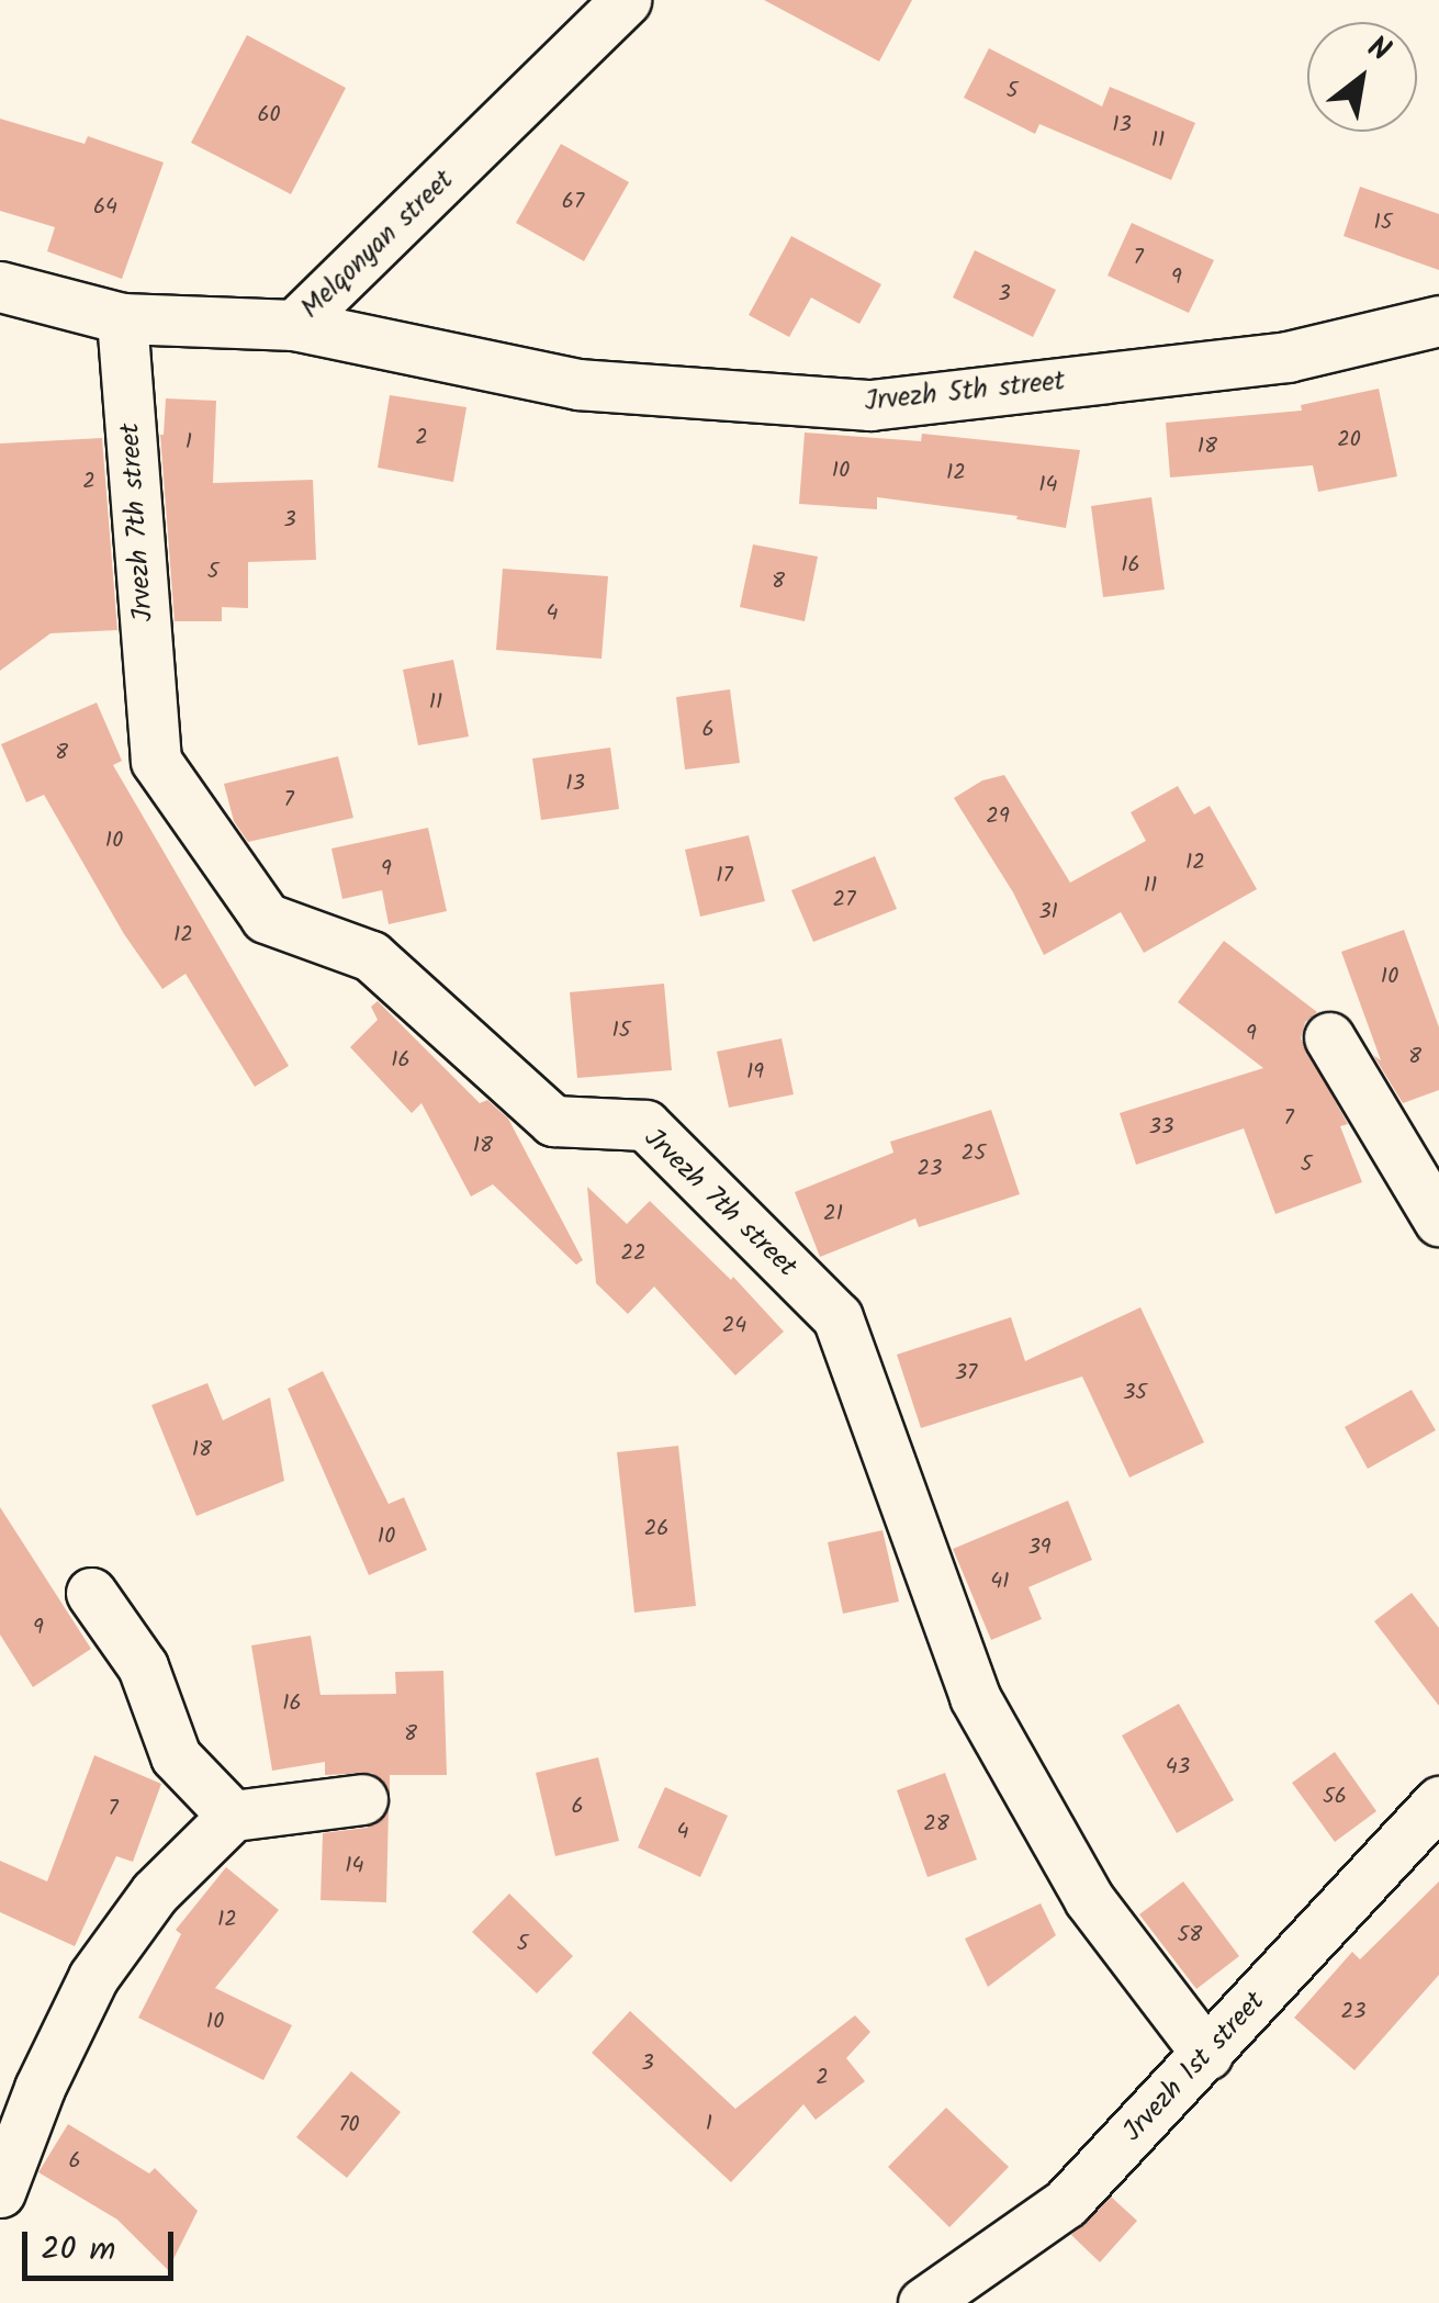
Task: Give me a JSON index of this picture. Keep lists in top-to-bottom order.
{
  "streets": {
    "street": [
      "Melqonyan street",
      "Jrvezh 5th street",
      "Jrvezh 7th street",
      "Jrvezh 1st street"
    ]
  },
  "crossings": [
    ["Melqonyan street", "Jrvezh 5th street"],
    ["Melqonyan street", "Jrvezh 7th street"],
    ["Jrvezh 7th street", "Jrvezh 1st street"]
  ],
  "house_numbers": [
    "5",
    "60",
    "13",
    "11",
    "67",
    "64",
    "15",
    "7",
    "9",
    "3",
    "2",
    "20",
    "1",
    "18",
    "10",
    "12",
    "2",
    "14",
    "3",
    "16",
    "5",
    "8",
    "4",
    "11",
    "6",
    "8",
    "13",
    "7",
    "29",
    "10",
    "12",
    "9",
    "17",
    "11",
    "27",
    "31",
    "12",
    "10",
    "15",
    "9",
    "8",
    "16",
    "19",
    "7",
    "33",
    "18",
    "25",
    "5",
    "23",
    "21",
    "22",
    "24",
    "37",
    "35",
    "18",
    "26",
    "10",
    "39",
    "41",
    "9",
    "16",
    "8",
    "43",
    "56",
    "6",
    "7",
    "28",
    "4",
    "14",
    "12",
    "58",
    "5",
    "23",
    "10",
    "3",
    "2",
    "1",
    "70",
    "6"
  ],
  "scale_bar": "20 m",
  "north": "top right"
}
